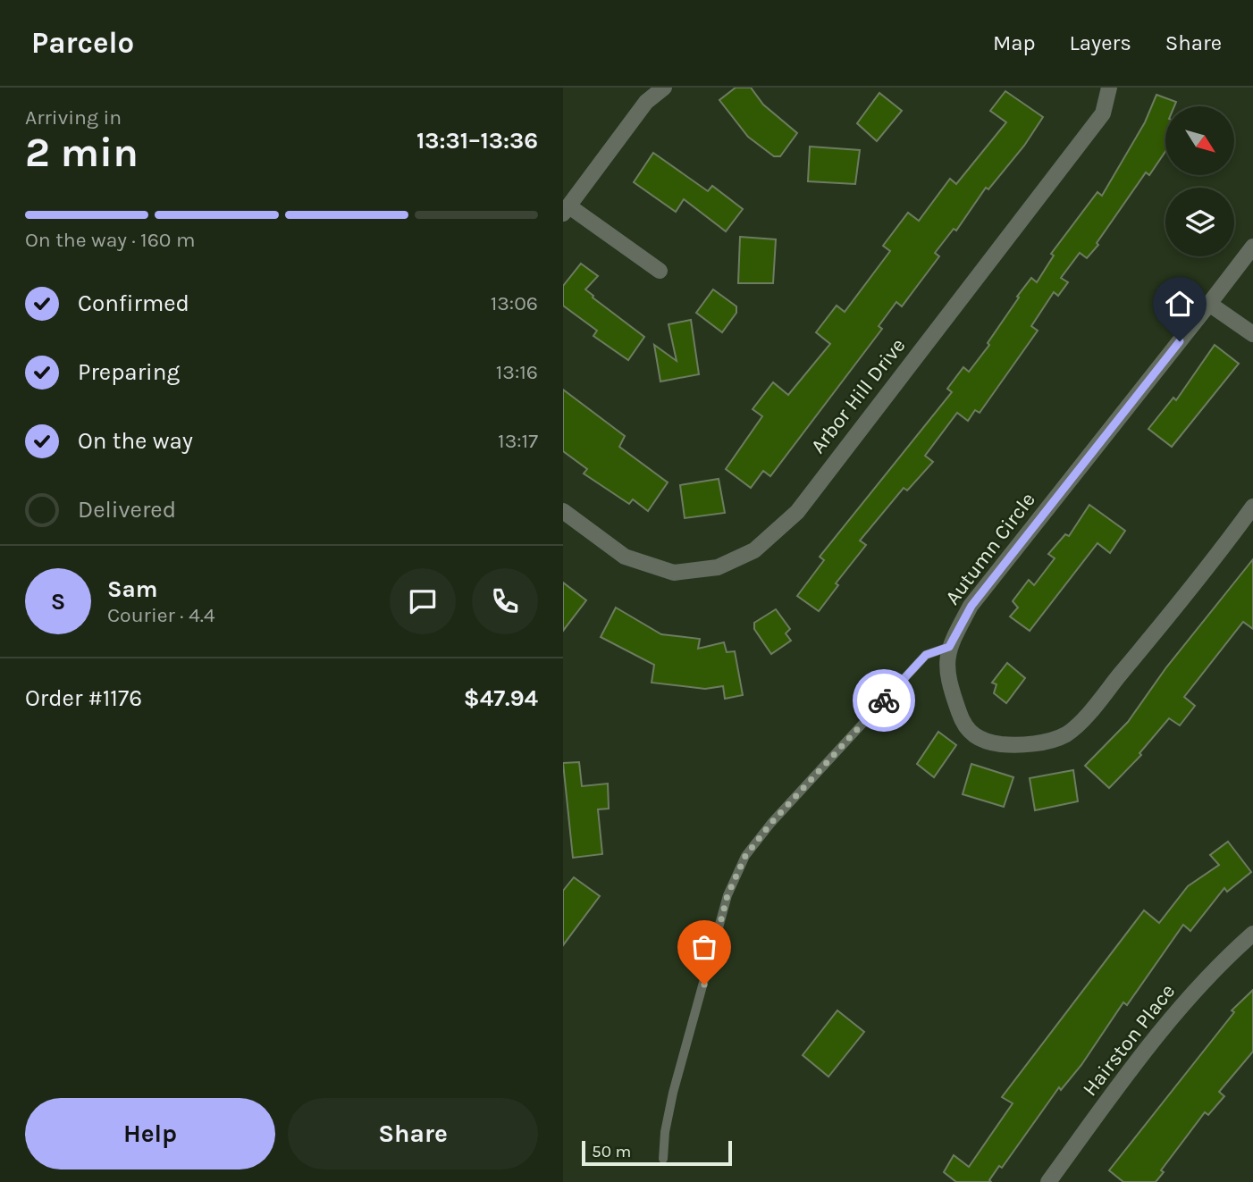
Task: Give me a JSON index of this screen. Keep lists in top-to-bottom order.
{
  "streets": {
    "street": ["Arbor Hill Drive", "Autumn Circle", "Hairston Place"]
  },
  "scale_bar": "50 m",
  "north": "bottom right",
  "page": {
    "header": "Parcelo",
    "nav": ["Map", "Layers", "Share"],
    "heading": ["2 min", "Arriving in", "13:31–13:36"],
    "panel": [
      "Sam",
      "Courier · 4.4",
      "Order #1176",
      "$47.94"
    ],
    "bar": "On the way · 160 m",
    "list": [
      ["Confirmed", "13:06"],
      ["Preparing", "13:16"],
      ["On the way", "13:17"],
      "Delivered"
    ],
    "round": "S",
    "buttons": ["Help", "Share"],
    "scale": "50 m"
  }
}
